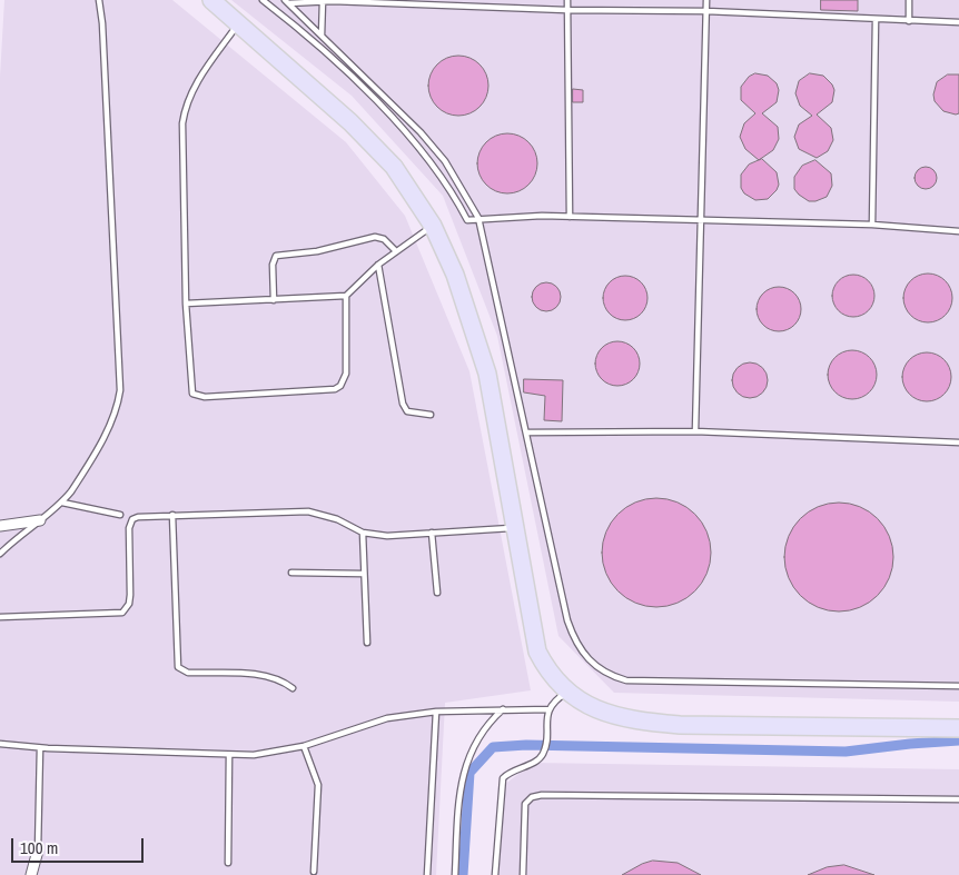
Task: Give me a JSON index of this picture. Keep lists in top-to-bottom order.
{
  "scale_bar": "100 m"
}
